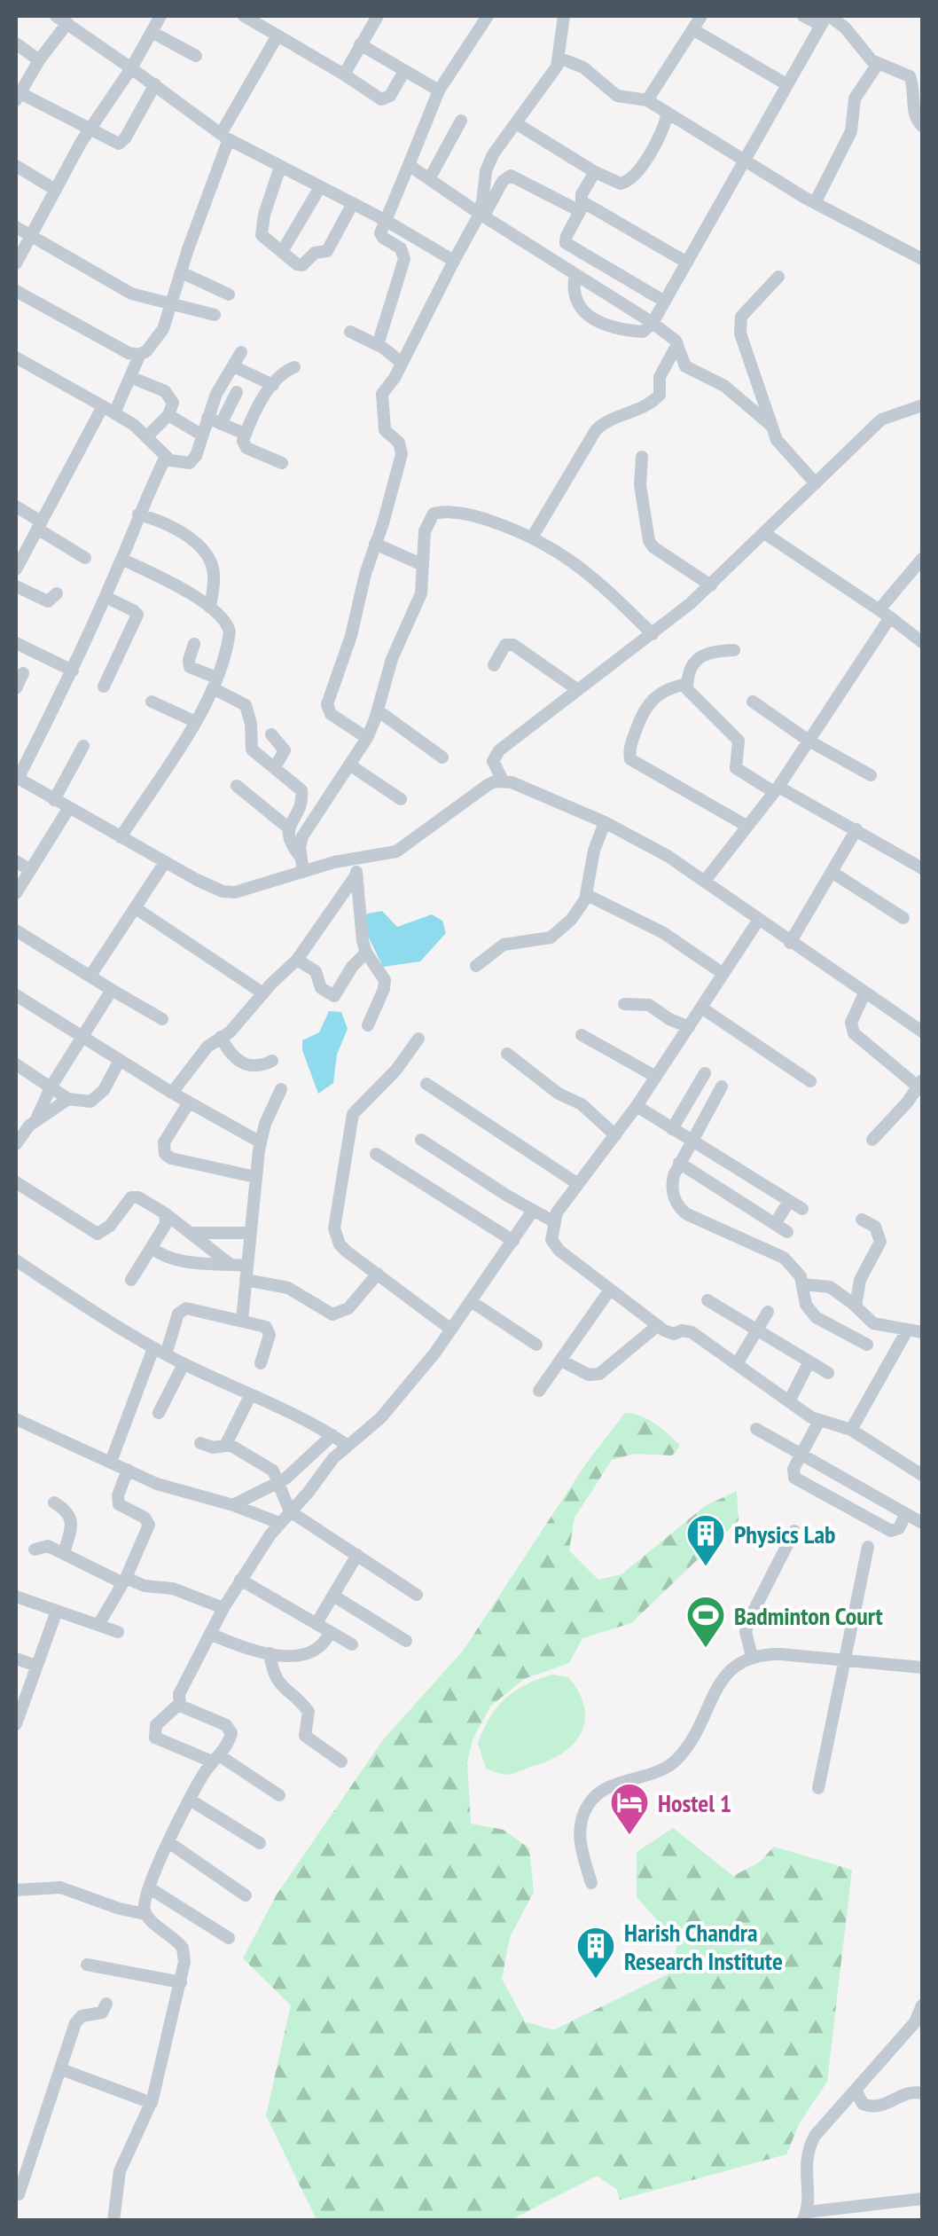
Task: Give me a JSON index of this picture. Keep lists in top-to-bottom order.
{
  "places": {
    "building": ["Physics Lab", "Harish Chandra Research Institute"],
    "sports": ["Badminton Court"],
    "hotel": ["Hostel 1"]
  }
}
